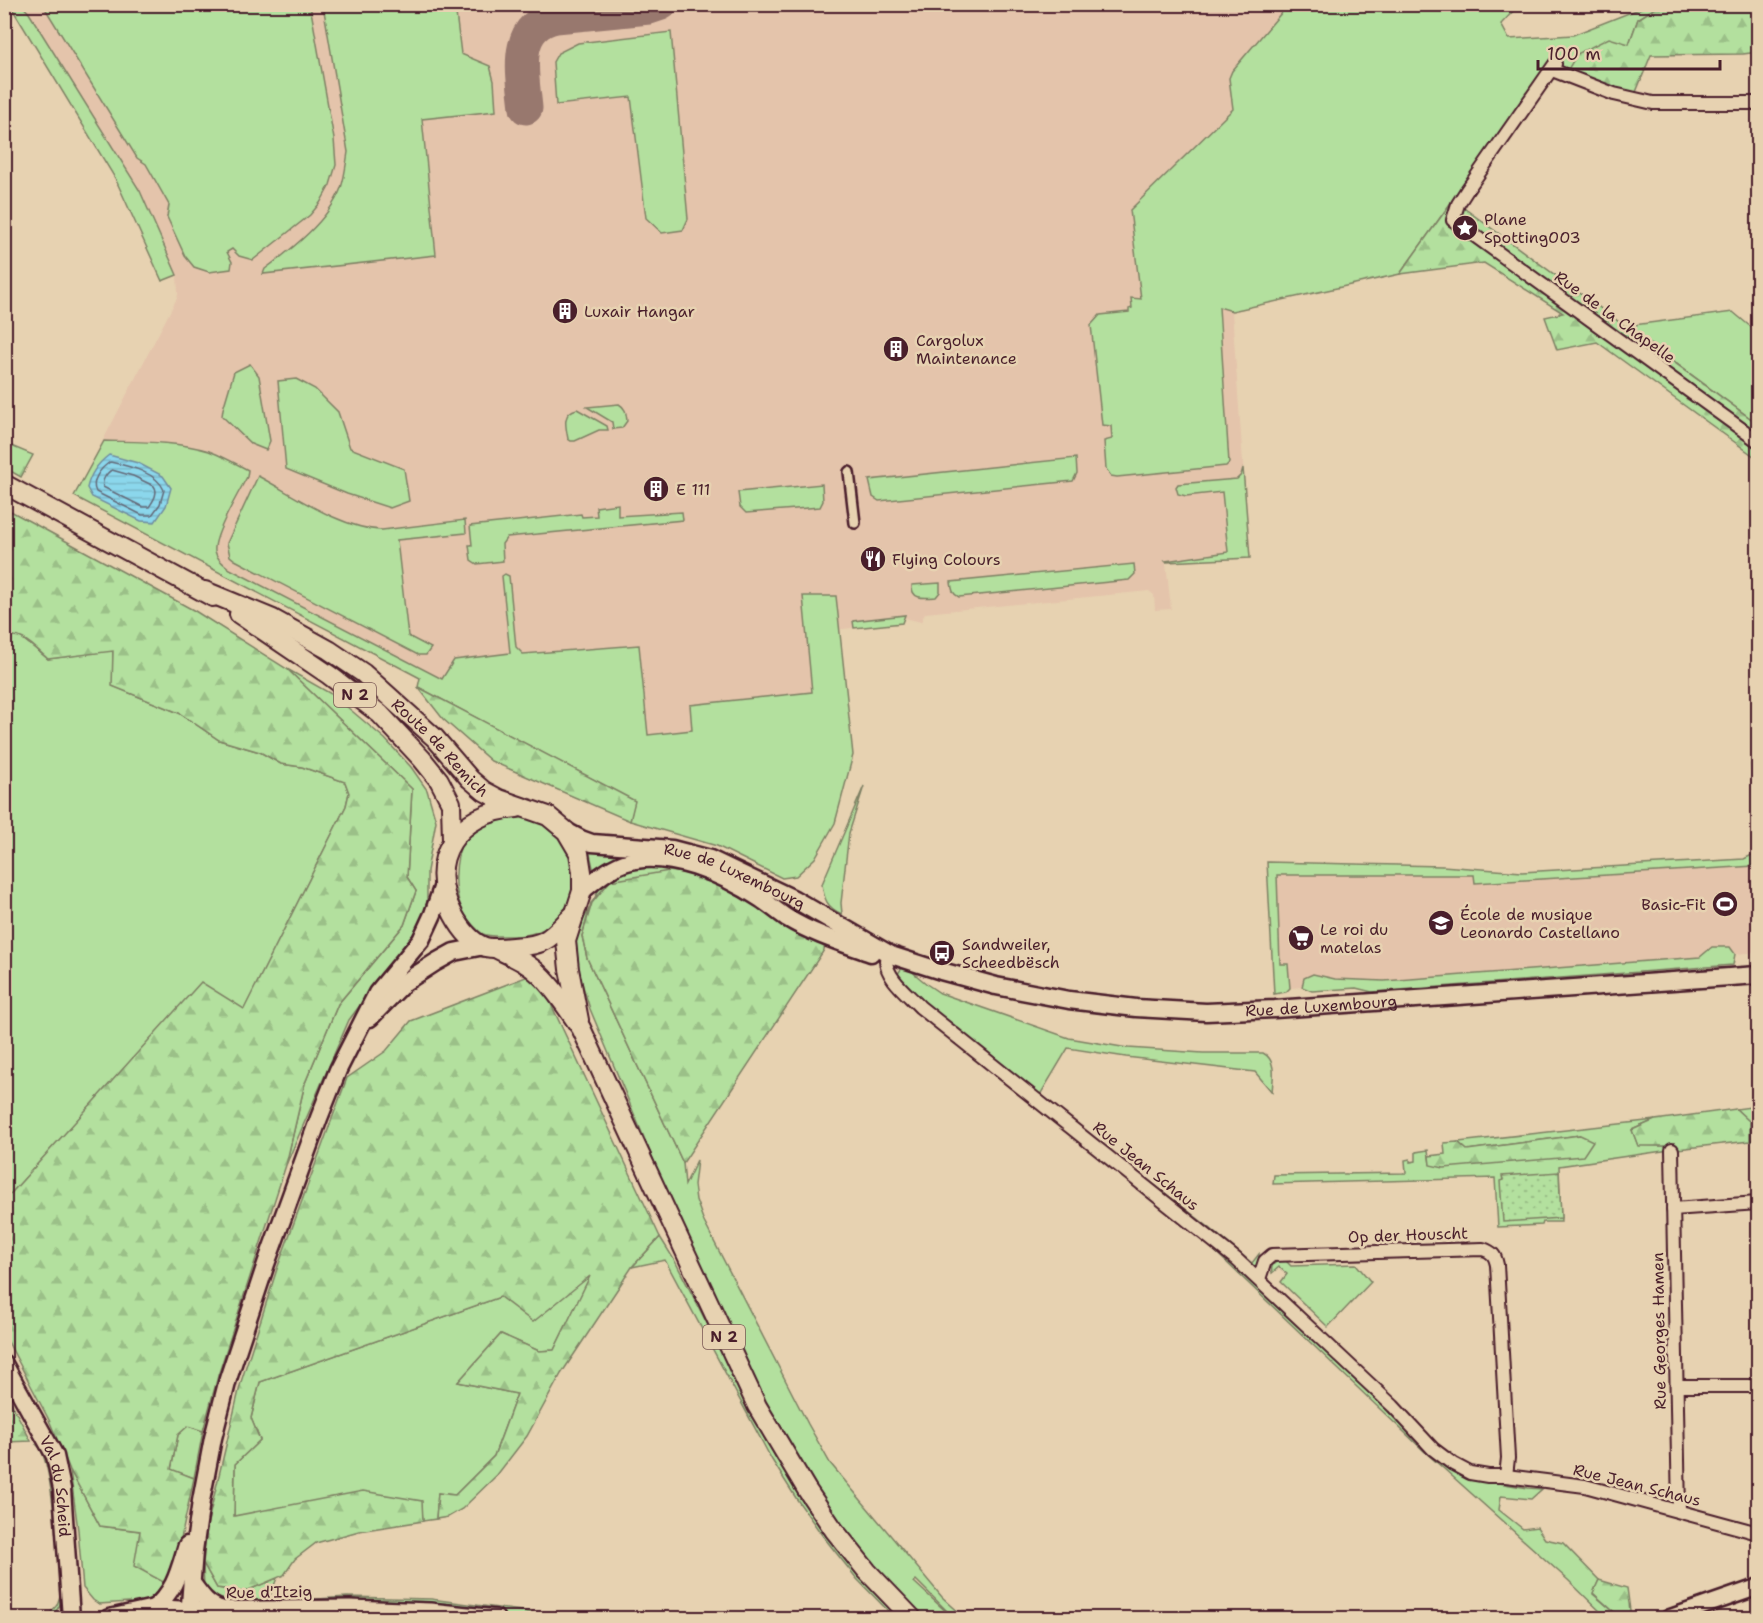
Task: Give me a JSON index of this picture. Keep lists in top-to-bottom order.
{
  "streets": {
    "main road": [
      "N 2",
      "Route de Remich",
      "Rue de Luxembourg",
      "Val du Scheid"
    ],
    "street": [
      "Rue de la Chapelle",
      "Rue Jean Schaus",
      "Op der Houscht",
      "Rue Georges Hamen",
      "Rue d'Itzig"
    ]
  },
  "crossings": [
    ["N 2", "Route de Remich"],
    ["N 2", "Rue de Luxembourg"],
    ["Route de Remich", "Rue de Luxembourg"],
    ["Rue de Luxembourg", "Rue Jean Schaus"],
    ["Rue Jean Schaus", "Op der Houscht"],
    ["Rue Jean Schaus", "Rue Georges Hamen"]
  ],
  "places": {
    "place": ["Plane Spotting003"],
    "building": ["Luxair Hangar", "Cargolux Maintenance", "E 111"],
    "restaurant": ["Flying Colours"],
    "sports": ["Basic-Fit"],
    "school or university": ["École de musique Leonardo Castellano"],
    "supermarket": ["Le roi du matelas"],
    "bus stop": ["Sandweiler, Scheedbësch"]
  },
  "scale_bar": "100 m"
}
